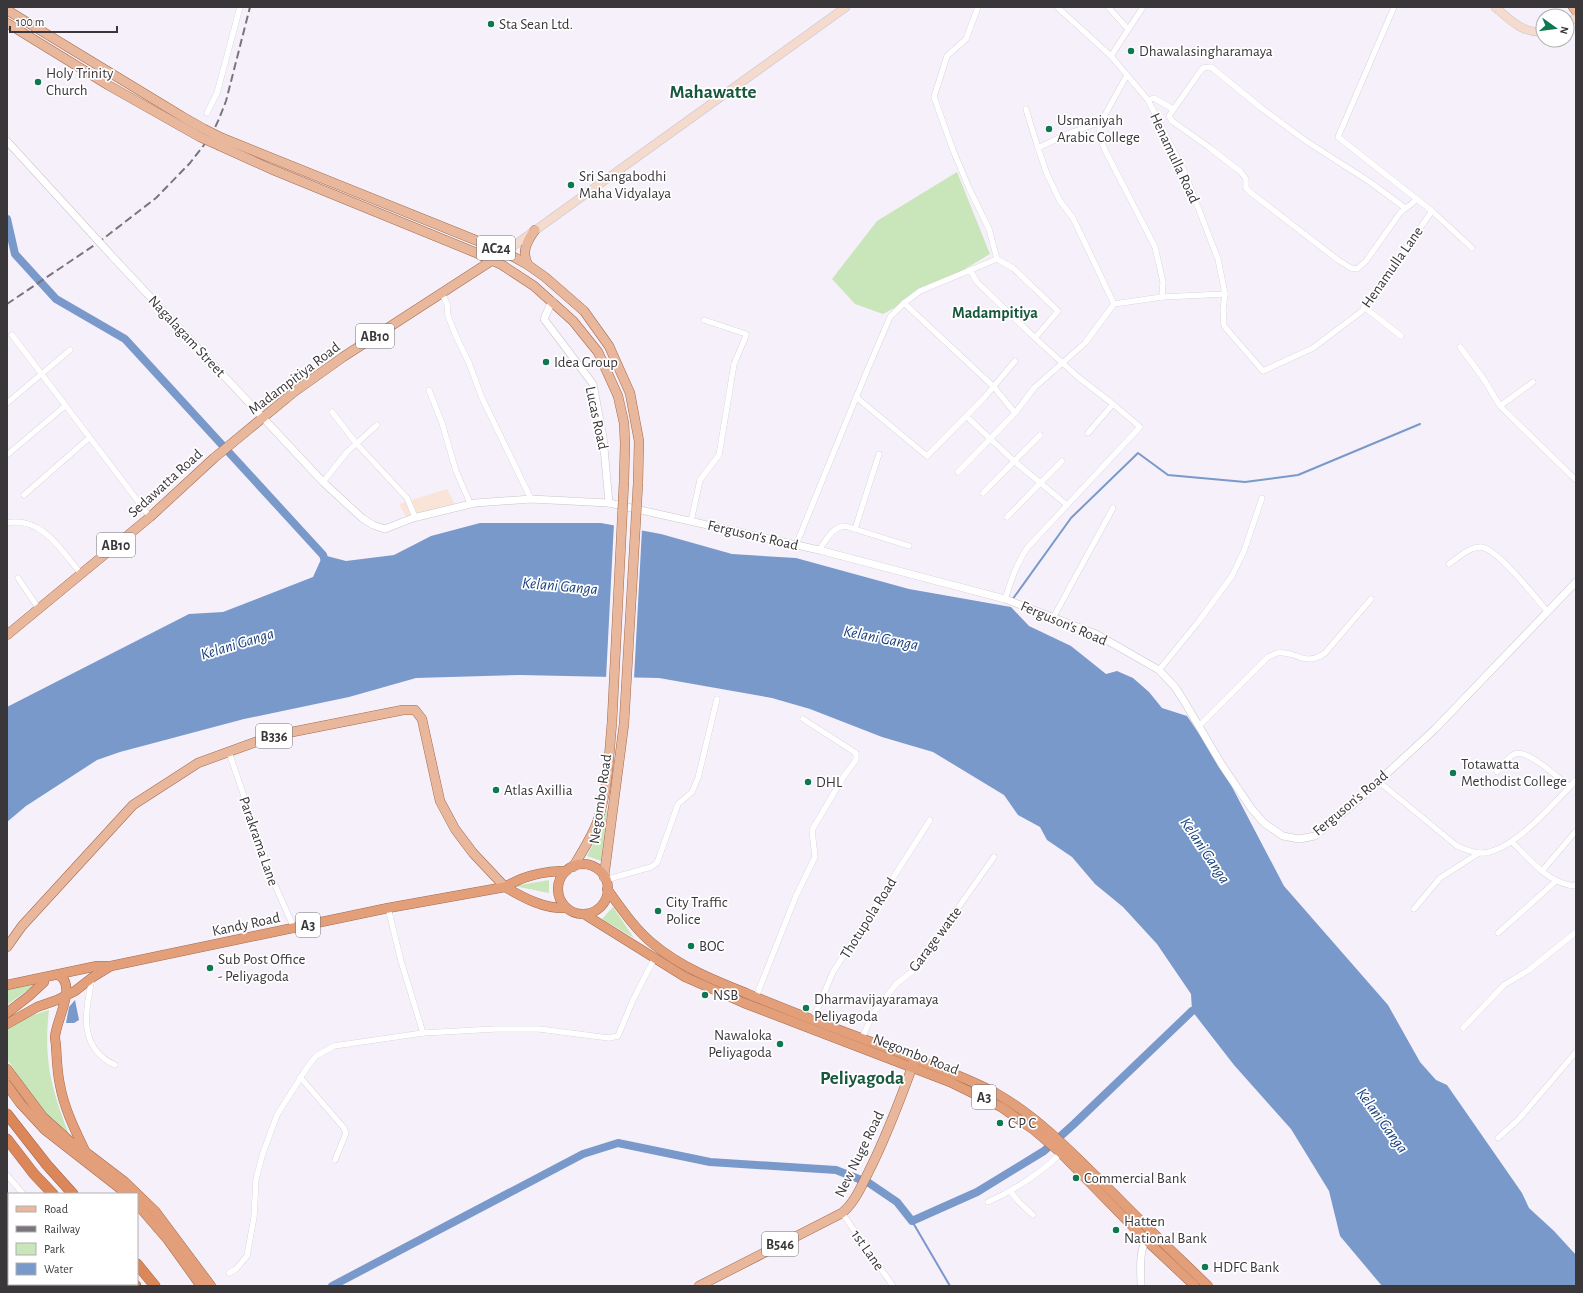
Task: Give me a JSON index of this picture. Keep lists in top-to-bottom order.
{
  "streets": {
    "highway": ["Negombo Road", "Kandy Road", "A3"],
    "main road": [
      "AC24",
      "AB10",
      "Madampitiya Road",
      "Sedawatta Road",
      "B336",
      "New Nuge Road",
      "B546"
    ],
    "street": [
      "Henamulla Road",
      "Henamulla Lane",
      "Nagalagam Street",
      "Lucas Road",
      "Ferguson's Road",
      "Parakrama Lane",
      "Thotupola Road",
      "Garage watte",
      "1st Lane"
    ]
  },
  "crossings": [
    ["Henamulla Road", "Henamulla Lane"],
    ["AC24", "Madampitiya Road"],
    ["AC24", "Lucas Road"],
    ["AC24", "Negombo Road"],
    ["Nagalagam Street", "Madampitiya Road"],
    ["Nagalagam Street", "Ferguson's Road"],
    ["Madampitiya Road", "Sedawatta Road"],
    ["Lucas Road", "Ferguson's Road"],
    ["Lucas Road", "Negombo Road"],
    ["B336", "Parakrama Lane"],
    ["B336", "Kandy Road"],
    ["Negombo Road", "Thotupola Road"],
    ["Negombo Road", "Kandy Road"],
    ["Negombo Road", "Garage watte"],
    ["Negombo Road", "New Nuge Road"],
    ["Parakrama Lane", "Kandy Road"],
    ["New Nuge Road", "1st Lane"]
  ],
  "districts": ["Mahawatte", "Madampitiya", "Peliyagoda"],
  "water": ["Kelani Ganga"],
  "places": [
    "Sta Sean Ltd.",
    "Dhawalasingharamaya",
    "Holy Trinity Church",
    "Usmaniyah Arabic College",
    "Sri Sangabodhi Maha Vidyalaya",
    "Idea Group",
    "Totawatta Methodist College",
    "DHL",
    "Atlas Axillia",
    "City Traffic Police",
    "BOC",
    "Sub Post Office - Peliyagoda",
    "NSB",
    "Dharmavijayaramaya Peliyagoda",
    "Nawaloka Peliyagoda",
    "C P C",
    "Commercial Bank",
    "Hatten National Bank",
    "HDFC Bank"
  ],
  "legend": [
    "Road",
    "Railway",
    "Park",
    "Water"
  ],
  "scale_bar": "100 m",
  "north": "right"
}
